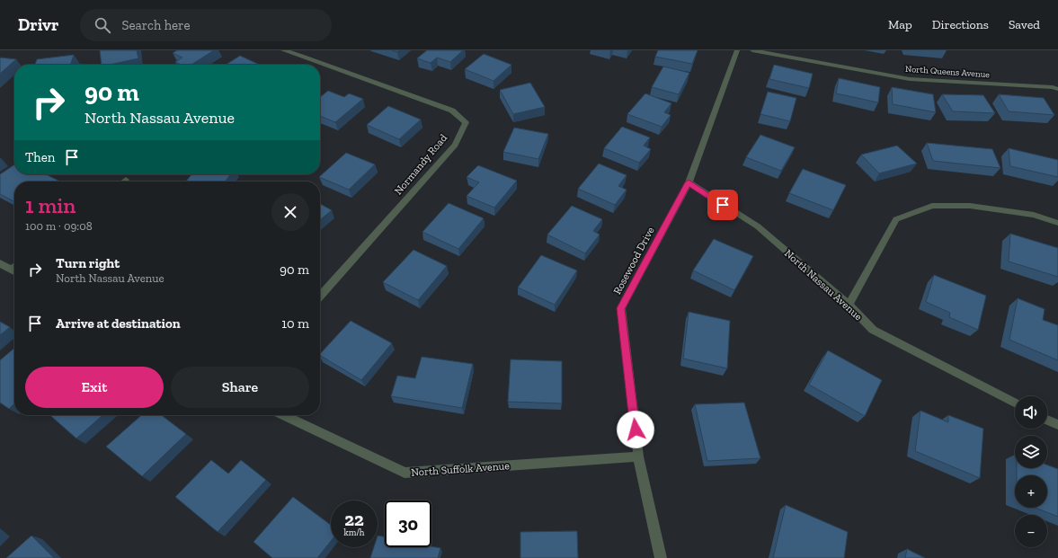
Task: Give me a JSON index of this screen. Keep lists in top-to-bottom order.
{
  "streets": {
    "street": [
      "North Queens Avenue",
      "Normandy Road",
      "Rosewood Drive",
      "North Nassau Avenue",
      "North Suffolk Avenue"
    ]
  },
  "crossings": [
    ["Rosewood Drive", "North Nassau Avenue"],
    ["Rosewood Drive", "North Suffolk Avenue"]
  ],
  "page": {
    "header": "Drivr",
    "search": "Search here",
    "nav": ["Map", "Directions", "Saved"],
    "turn": ["90 m", "North Nassau Avenue"],
    "then": "Then",
    "heading": ["1 min", "100 m · 09:08"],
    "list": [
      {
        "name": "Turn right",
        "note": "North Nassau Avenue",
        "value": "90 m"
      },
      {
        "name": "Arrive at destination",
        "value": "10 m"
      }
    ],
    "buttons": ["Exit", "Share"],
    "map_buttons": ["+", "−"],
    "speed": "22 km/h",
    "limit": "30"
  }
}
